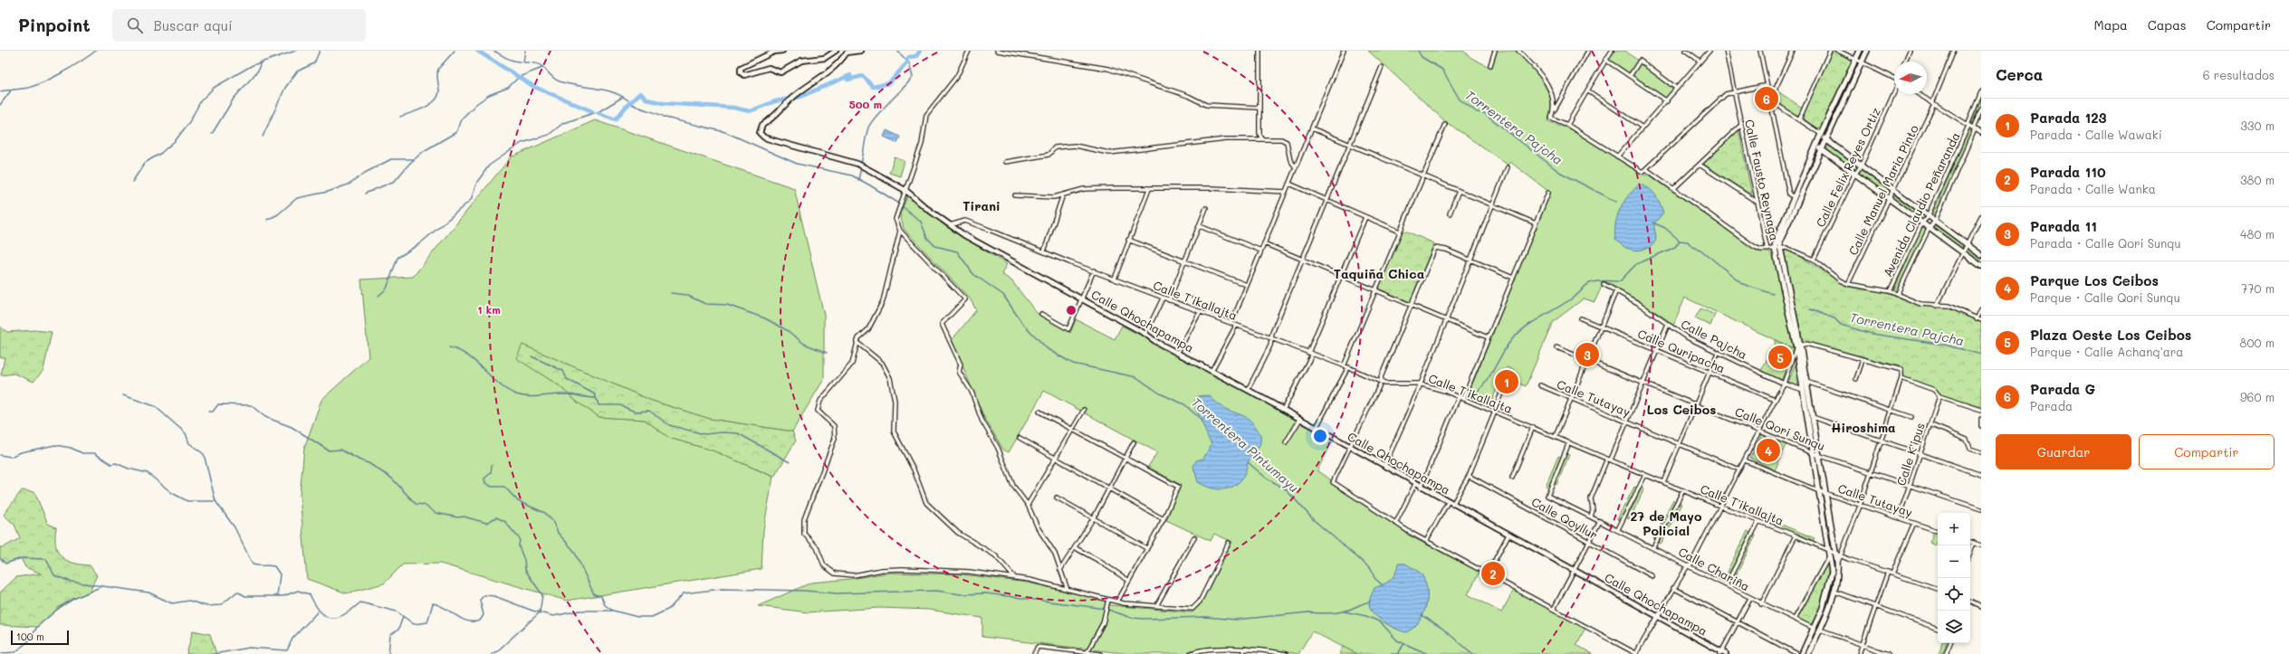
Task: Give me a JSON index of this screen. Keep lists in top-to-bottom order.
{
  "streets": {
    "street": [
      "Calle Felix Reyes Ortiz",
      "Calle Fausto Reynaga",
      "Calle Manuel Maria Pinto",
      "Avenida Claudio Peñaranda",
      "Calle T'ikallajta",
      "Calle Qhochapampa",
      "Calle Pajcha",
      "Calle Quripacha",
      "Calle Tutayay",
      "Calle Qori Sunqu",
      "Calle K'ipus",
      "Calle Qoyllur",
      "Calle Chariña"
    ]
  },
  "crossings": [
    ["Calle T'ikallajta", "Calle Qhochapampa"],
    ["Calle T'ikallajta", "Calle Chariña"],
    ["Calle Tutayay", "Calle K'ipus"],
    ["Calle Qori Sunqu", "Calle K'ipus"]
  ],
  "districts": [
    "Tirani",
    "Taquiña Chica",
    "Los Ceibos",
    "Hiroshima",
    "27 de Mayo Policial"
  ],
  "water": ["Torrentera Pajcha", "Torrentera Pintumayu"],
  "scale_bar": "100 m",
  "north": "left",
  "page": {
    "header": "Pinpoint",
    "search": "Buscar aquí",
    "nav": ["Mapa", "Capas", "Compartir"],
    "heading": ["Cerca", "6 resultados"],
    "pins": [
      "6",
      "3",
      "5",
      "1",
      "4",
      "2"
    ],
    "list": [
      {
        "mark": "1",
        "name": "Parada 123",
        "note": "Parada · Calle Wawaki",
        "value": "330 m"
      },
      {
        "mark": "2",
        "name": "Parada 110",
        "note": "Parada · Calle Wanka",
        "value": "380 m"
      },
      {
        "mark": "3",
        "name": "Parada 11",
        "note": "Parada · Calle Qori Sunqu",
        "value": "480 m"
      },
      {
        "mark": "4",
        "name": "Parque Los Ceibos",
        "note": "Parque · Calle Qori Sunqu",
        "value": "770 m"
      },
      {
        "mark": "5",
        "name": "Plaza Oeste Los Ceibos",
        "note": "Parque · Calle Achanq'ara",
        "value": "800 m"
      },
      {
        "mark": "6",
        "name": "Parada G",
        "note": "Parada",
        "value": "960 m"
      }
    ],
    "buttons": ["Guardar", "Compartir"],
    "map_buttons": ["+", "−"],
    "scale": "100 m"
  },
  "rings": ["500 m", "1 km"]
}
